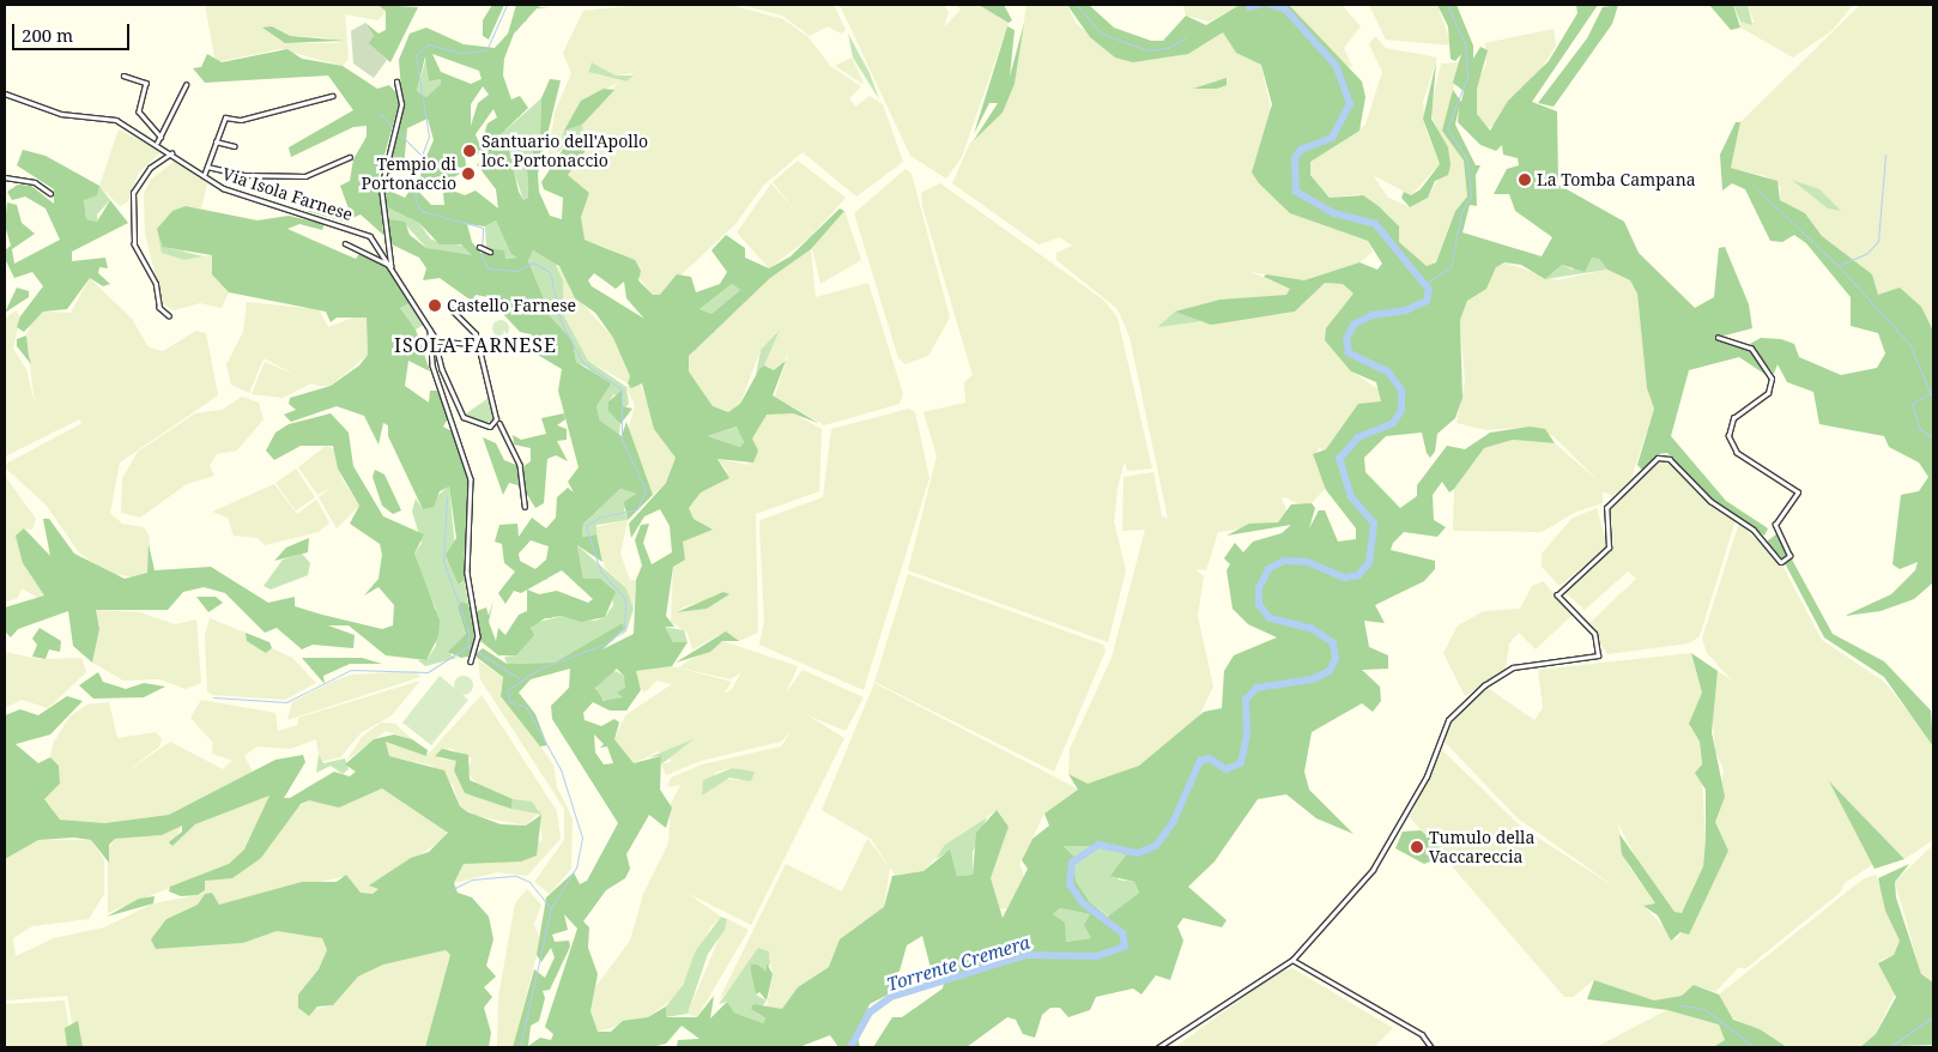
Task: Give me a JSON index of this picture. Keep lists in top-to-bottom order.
{
  "streets": {
    "street": ["Via Isola Farnese"]
  },
  "districts": ["ISOLA FARNESE"],
  "water": ["Torrente Cremera"],
  "places": [
    "Santuario dell'Apollo loc. Portonaccio",
    "Tempio di Portonaccio",
    "La Tomba Campana",
    "Castello Farnese",
    "Tumulo della Vaccareccia"
  ],
  "scale_bar": "200 m"
}
